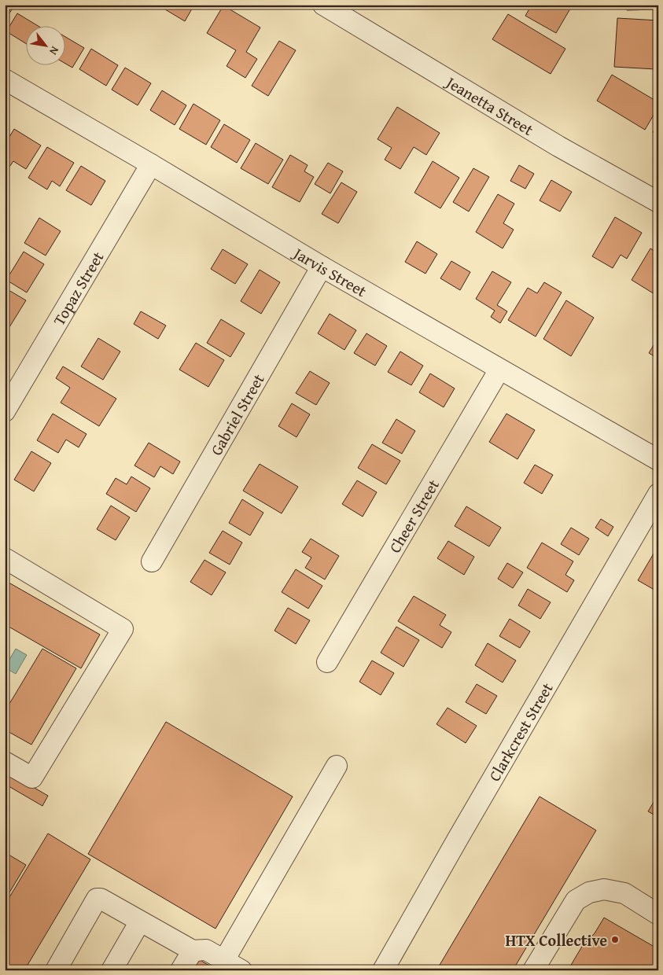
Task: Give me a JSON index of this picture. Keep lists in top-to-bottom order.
{
  "streets": {
    "street": [
      "Jeanetta Street",
      "Jarvis Street",
      "Topaz Street",
      "Gabriel Street",
      "Cheer Street",
      "Clarkcrest Street"
    ]
  },
  "crossings": [
    ["Jarvis Street", "Topaz Street"],
    ["Jarvis Street", "Gabriel Street"],
    ["Jarvis Street", "Cheer Street"]
  ],
  "places": ["HTX Collective"],
  "north": "bottom right"
}
